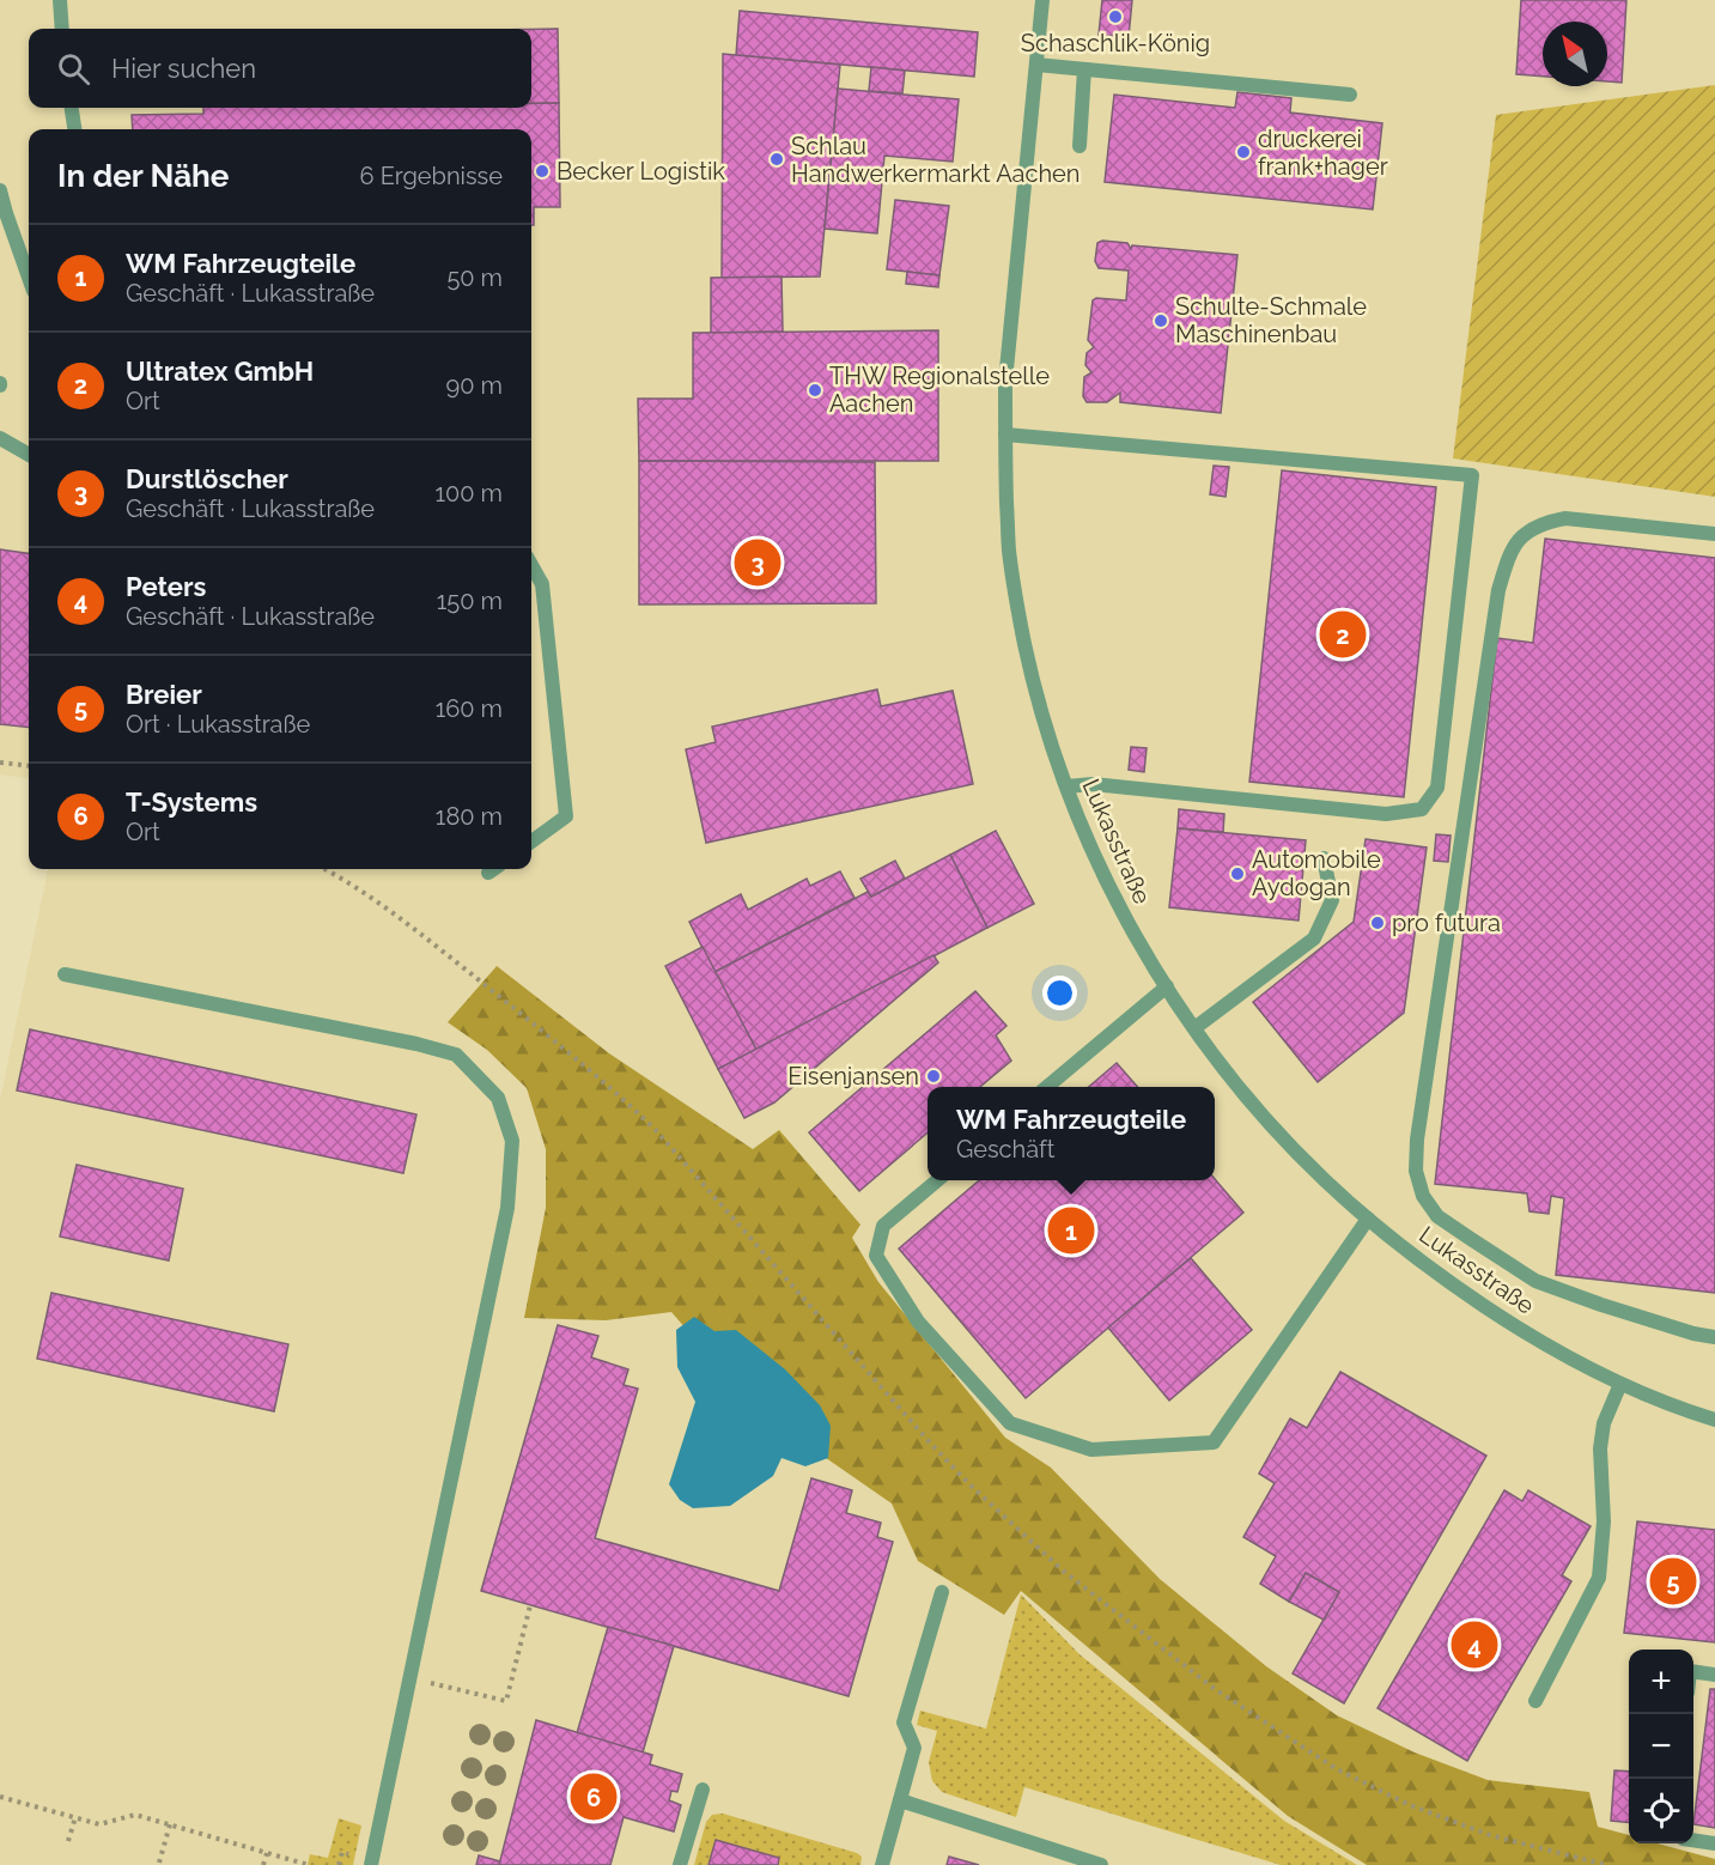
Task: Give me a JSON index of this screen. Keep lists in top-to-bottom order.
{
  "streets": {
    "street": ["Lukasstraße"]
  },
  "places": [
    "Schaschlik-König",
    "druckerei frank+hager",
    "Schlau Handwerkermarkt Aachen",
    "Becker Logistik",
    "Schulte-Schmale Maschinenbau",
    "THW Regionalstelle Aachen",
    "Automobile Aydogan",
    "pro futura",
    "Eisenjansen"
  ],
  "north": "top left",
  "page": {
    "search": "Hier suchen",
    "heading": ["In der Nähe", "6 Ergebnisse"],
    "list": [
      {
        "mark": "1",
        "name": "WM Fahrzeugteile",
        "note": "Geschäft · Lukasstraße",
        "value": "50 m"
      },
      {
        "mark": "2",
        "name": "Ultratex GmbH",
        "note": "Ort",
        "value": "90 m"
      },
      {
        "mark": "3",
        "name": "Durstlöscher",
        "note": "Geschäft · Lukasstraße",
        "value": "100 m"
      },
      {
        "mark": "4",
        "name": "Peters",
        "note": "Geschäft · Lukasstraße",
        "value": "150 m"
      },
      {
        "mark": "5",
        "name": "Breier",
        "note": "Ort · Lukasstraße",
        "value": "160 m"
      },
      {
        "mark": "6",
        "name": "T-Systems",
        "note": "Ort",
        "value": "180 m"
      }
    ],
    "pins": [
      "3",
      "2",
      "1",
      "5",
      "4",
      "6"
    ],
    "popup": ["WM Fahrzeugteile", "Geschäft"],
    "map_buttons": ["+", "−"]
  }
}
